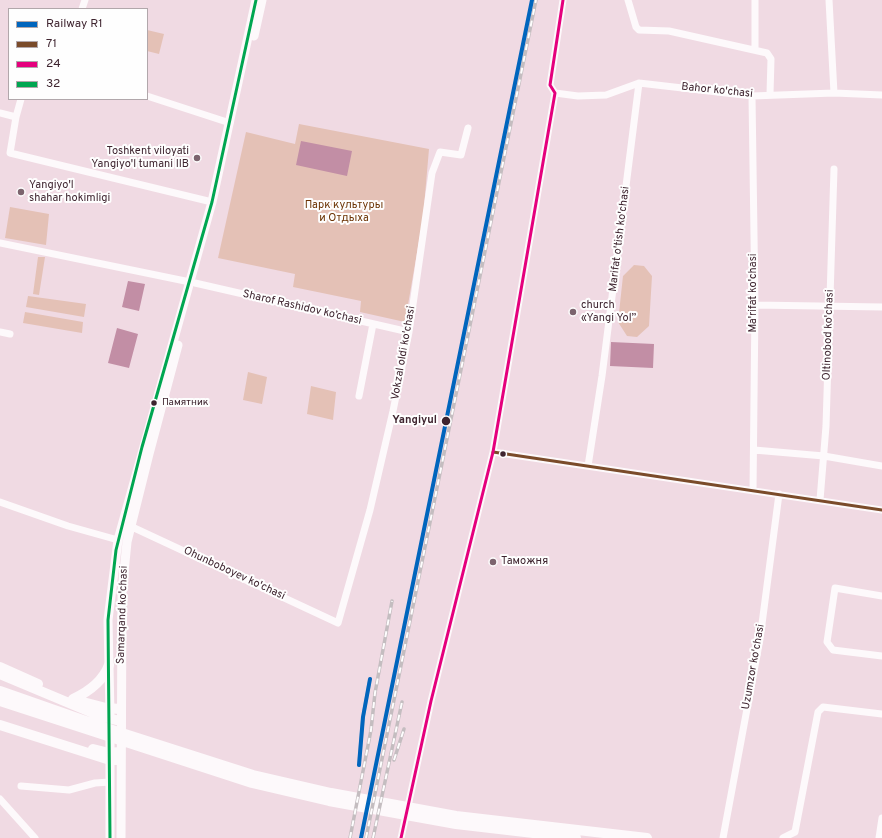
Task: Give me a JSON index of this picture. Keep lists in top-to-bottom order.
{
  "streets": {
    "main road": ["Samarqand ko'chasi"],
    "street": [
      "Bahor ko'chasi",
      "Marifat o'tish ko'chasi",
      "Ma'rifat ko'chasi",
      "Sharof Rashidov ko’chasi",
      "Oltinobod ko'chasi",
      "Vokzal oldi ko'chasi",
      "Ohunboboyev ko'chasi",
      "Uzumzor ko'chasi"
    ]
  },
  "crossings": [
    ["Bahor ko'chasi", "Marifat o'tish ko'chasi"],
    ["Bahor ko'chasi", "Ma'rifat ko'chasi"],
    ["Sharof Rashidov ko’chasi", "Vokzal oldi ko'chasi"],
    ["Sharof Rashidov ko’chasi", "Samarqand ko'chasi"],
    ["Vokzal oldi ko'chasi", "Ohunboboyev ko'chasi"],
    ["Ohunboboyev ko'chasi", "Samarqand ko'chasi"]
  ],
  "parks": ["Парк культуры и Отдыха"],
  "places": [
    "Toshkent viloyati Yangiyo'l tumani IIB",
    "Yangiyo'l shahar hokimligi",
    "church «Yangi Yol”",
    "Памятник",
    "Yangiyul",
    "Таможня"
  ],
  "lines": [
    "rail line R1",
    "transit line 24",
    "transit line 32",
    "transit line 71"
  ],
  "legend": [
    "Railway R1",
    "71",
    "24",
    "32"
  ]
}
